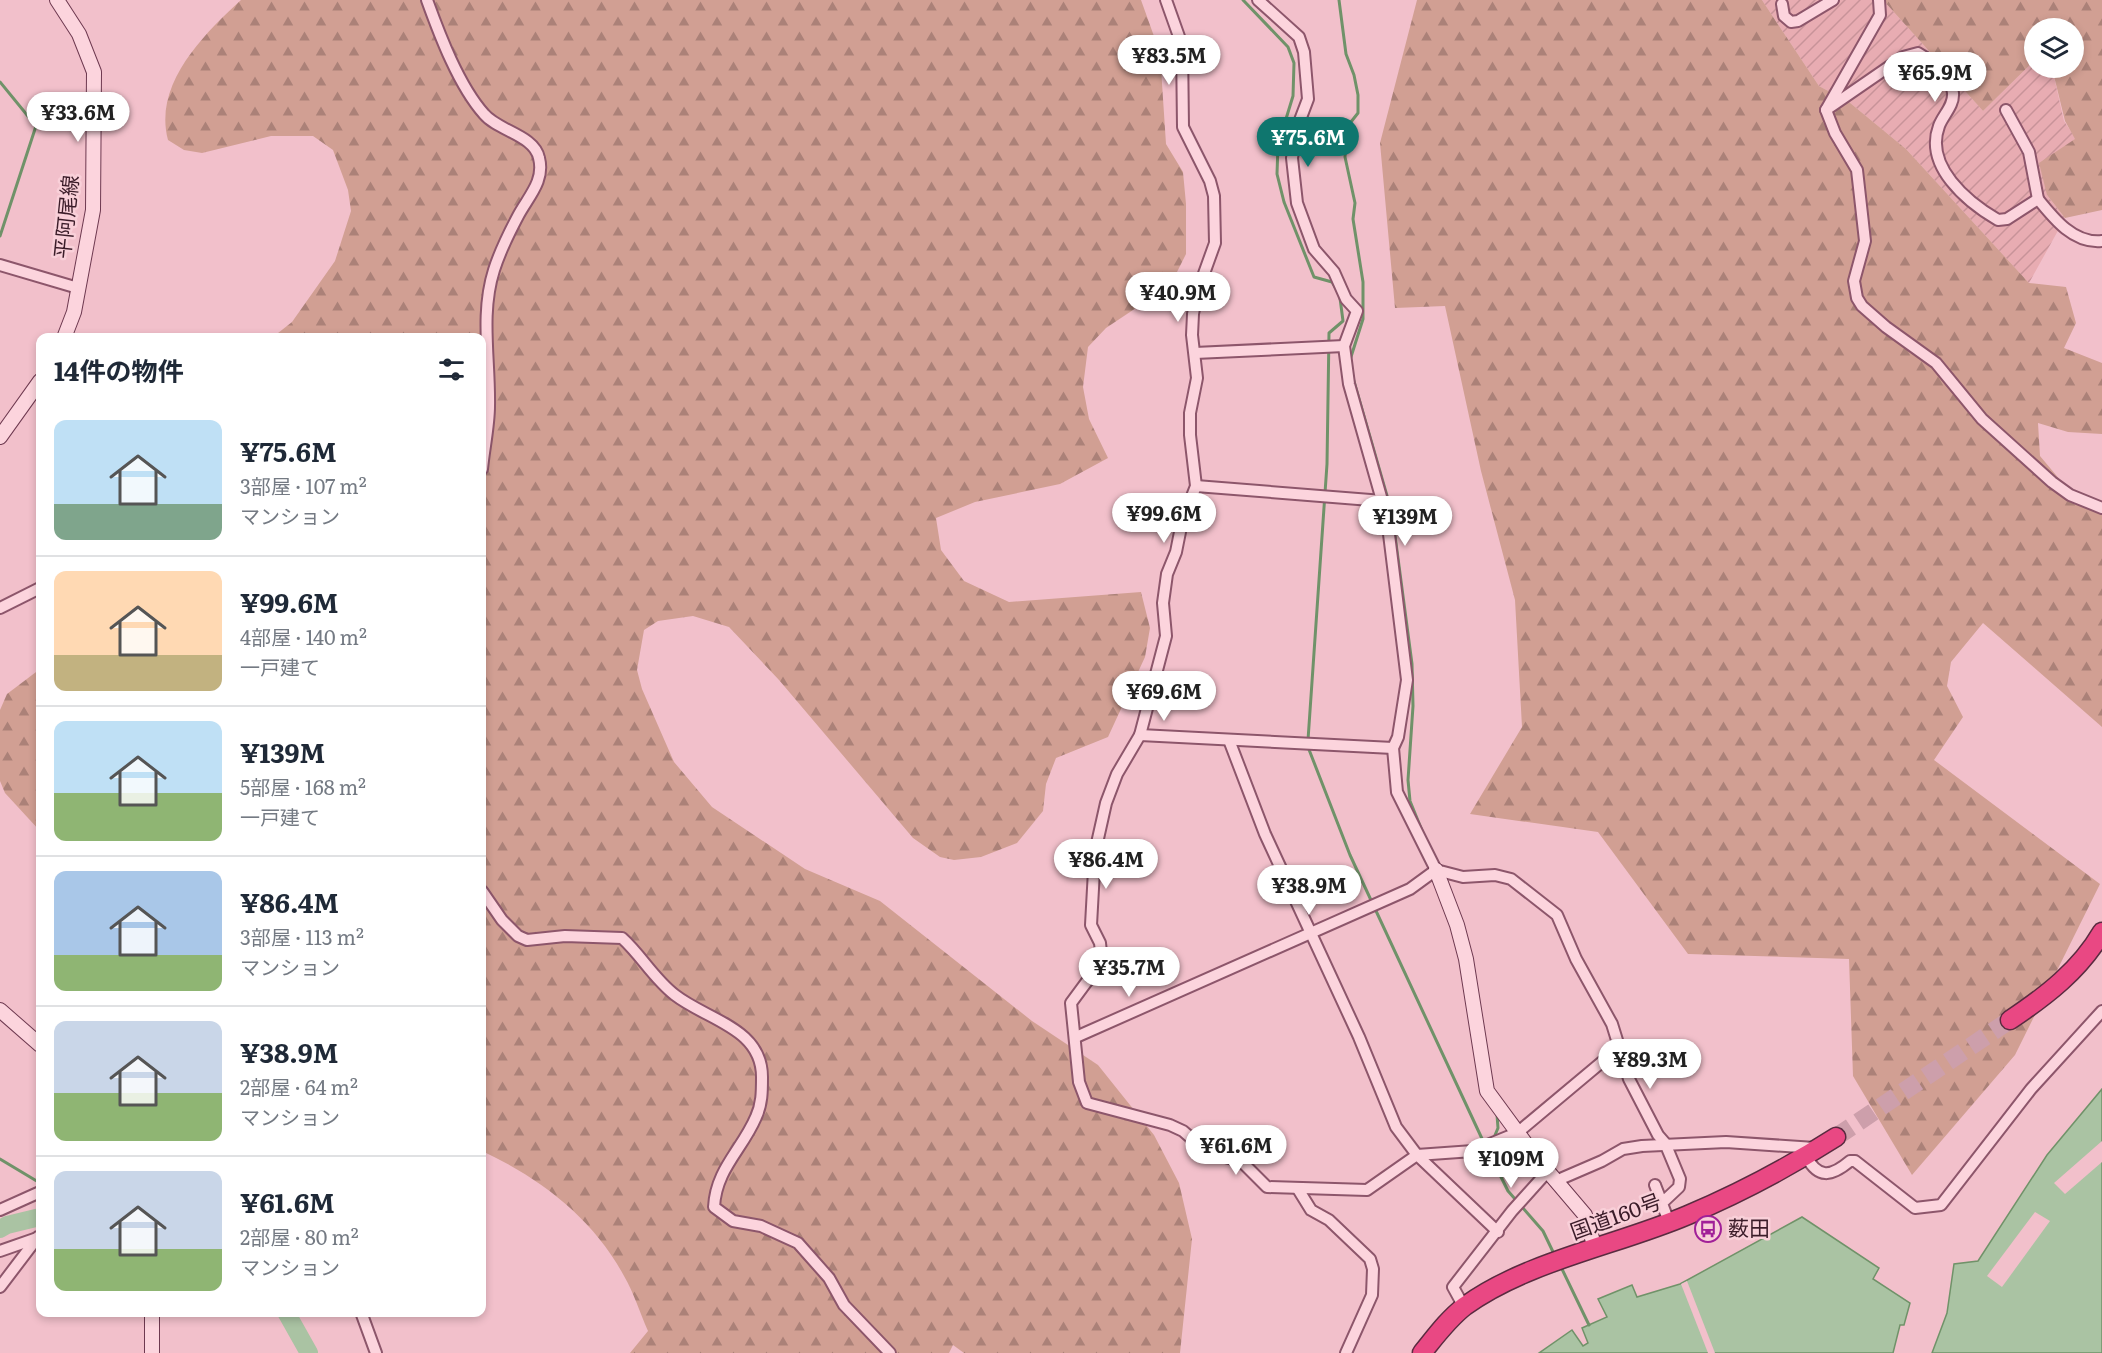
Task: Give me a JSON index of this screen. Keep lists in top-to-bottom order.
{
  "streets": {
    "highway": ["国道160号"],
    "main road": ["平阿尾線"]
  },
  "places": {
    "bus stop": ["薮田"]
  },
  "page": {
    "price": [
      "¥83.5M",
      "¥65.9M",
      "¥33.6M",
      "¥75.6M",
      "¥40.9M",
      "¥99.6M",
      "¥139M",
      "¥69.6M",
      "¥86.4M",
      "¥38.9M",
      "¥35.7M",
      "¥89.3M",
      "¥61.6M",
      "¥109M"
    ],
    "heading": "14件の物件",
    "list": [
      {
        "name": "¥75.6M",
        "note": "3部屋 · 107 m² · マンション"
      },
      {
        "name": "¥99.6M",
        "note": "4部屋 · 140 m² · 一戸建て"
      },
      {
        "name": "¥139M",
        "note": "5部屋 · 168 m² · 一戸建て"
      },
      {
        "name": "¥86.4M",
        "note": "3部屋 · 113 m² · マンション"
      },
      {
        "name": "¥38.9M",
        "note": "2部屋 · 64 m² · マンション"
      },
      {
        "name": "¥61.6M",
        "note": "2部屋 · 80 m² · マンション"
      }
    ]
  }
}
